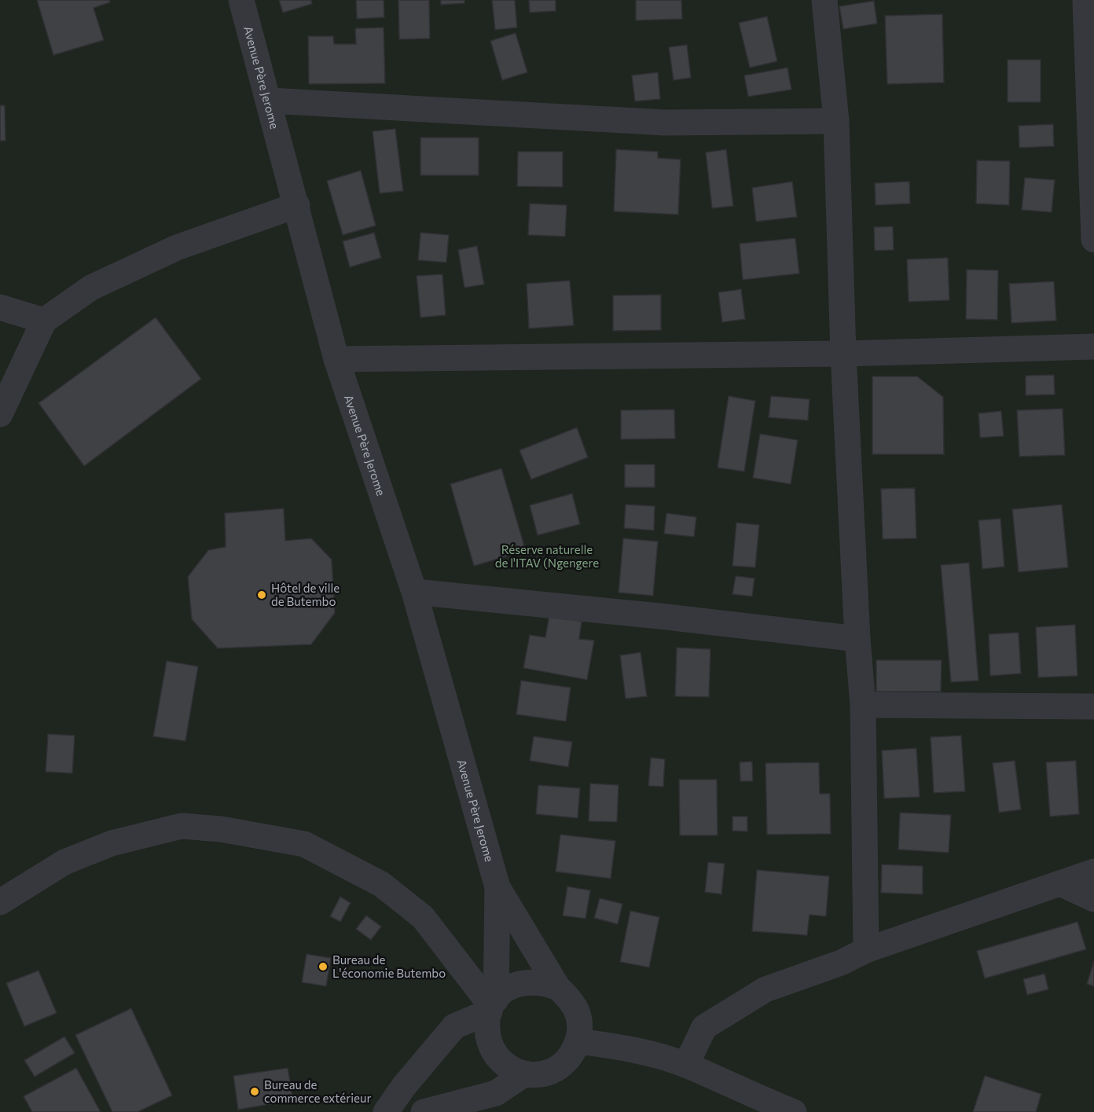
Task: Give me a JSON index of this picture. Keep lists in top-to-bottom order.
{
  "streets": {
    "street": ["Avenue Père Jerome"]
  },
  "parks": ["Réserve naturelle de l'ITAV (Ngengere"],
  "places": ["Hôtel de ville de Butembo", "Bureau de L'économie Butembo", "Bureau de commerce extérieur"]
}
